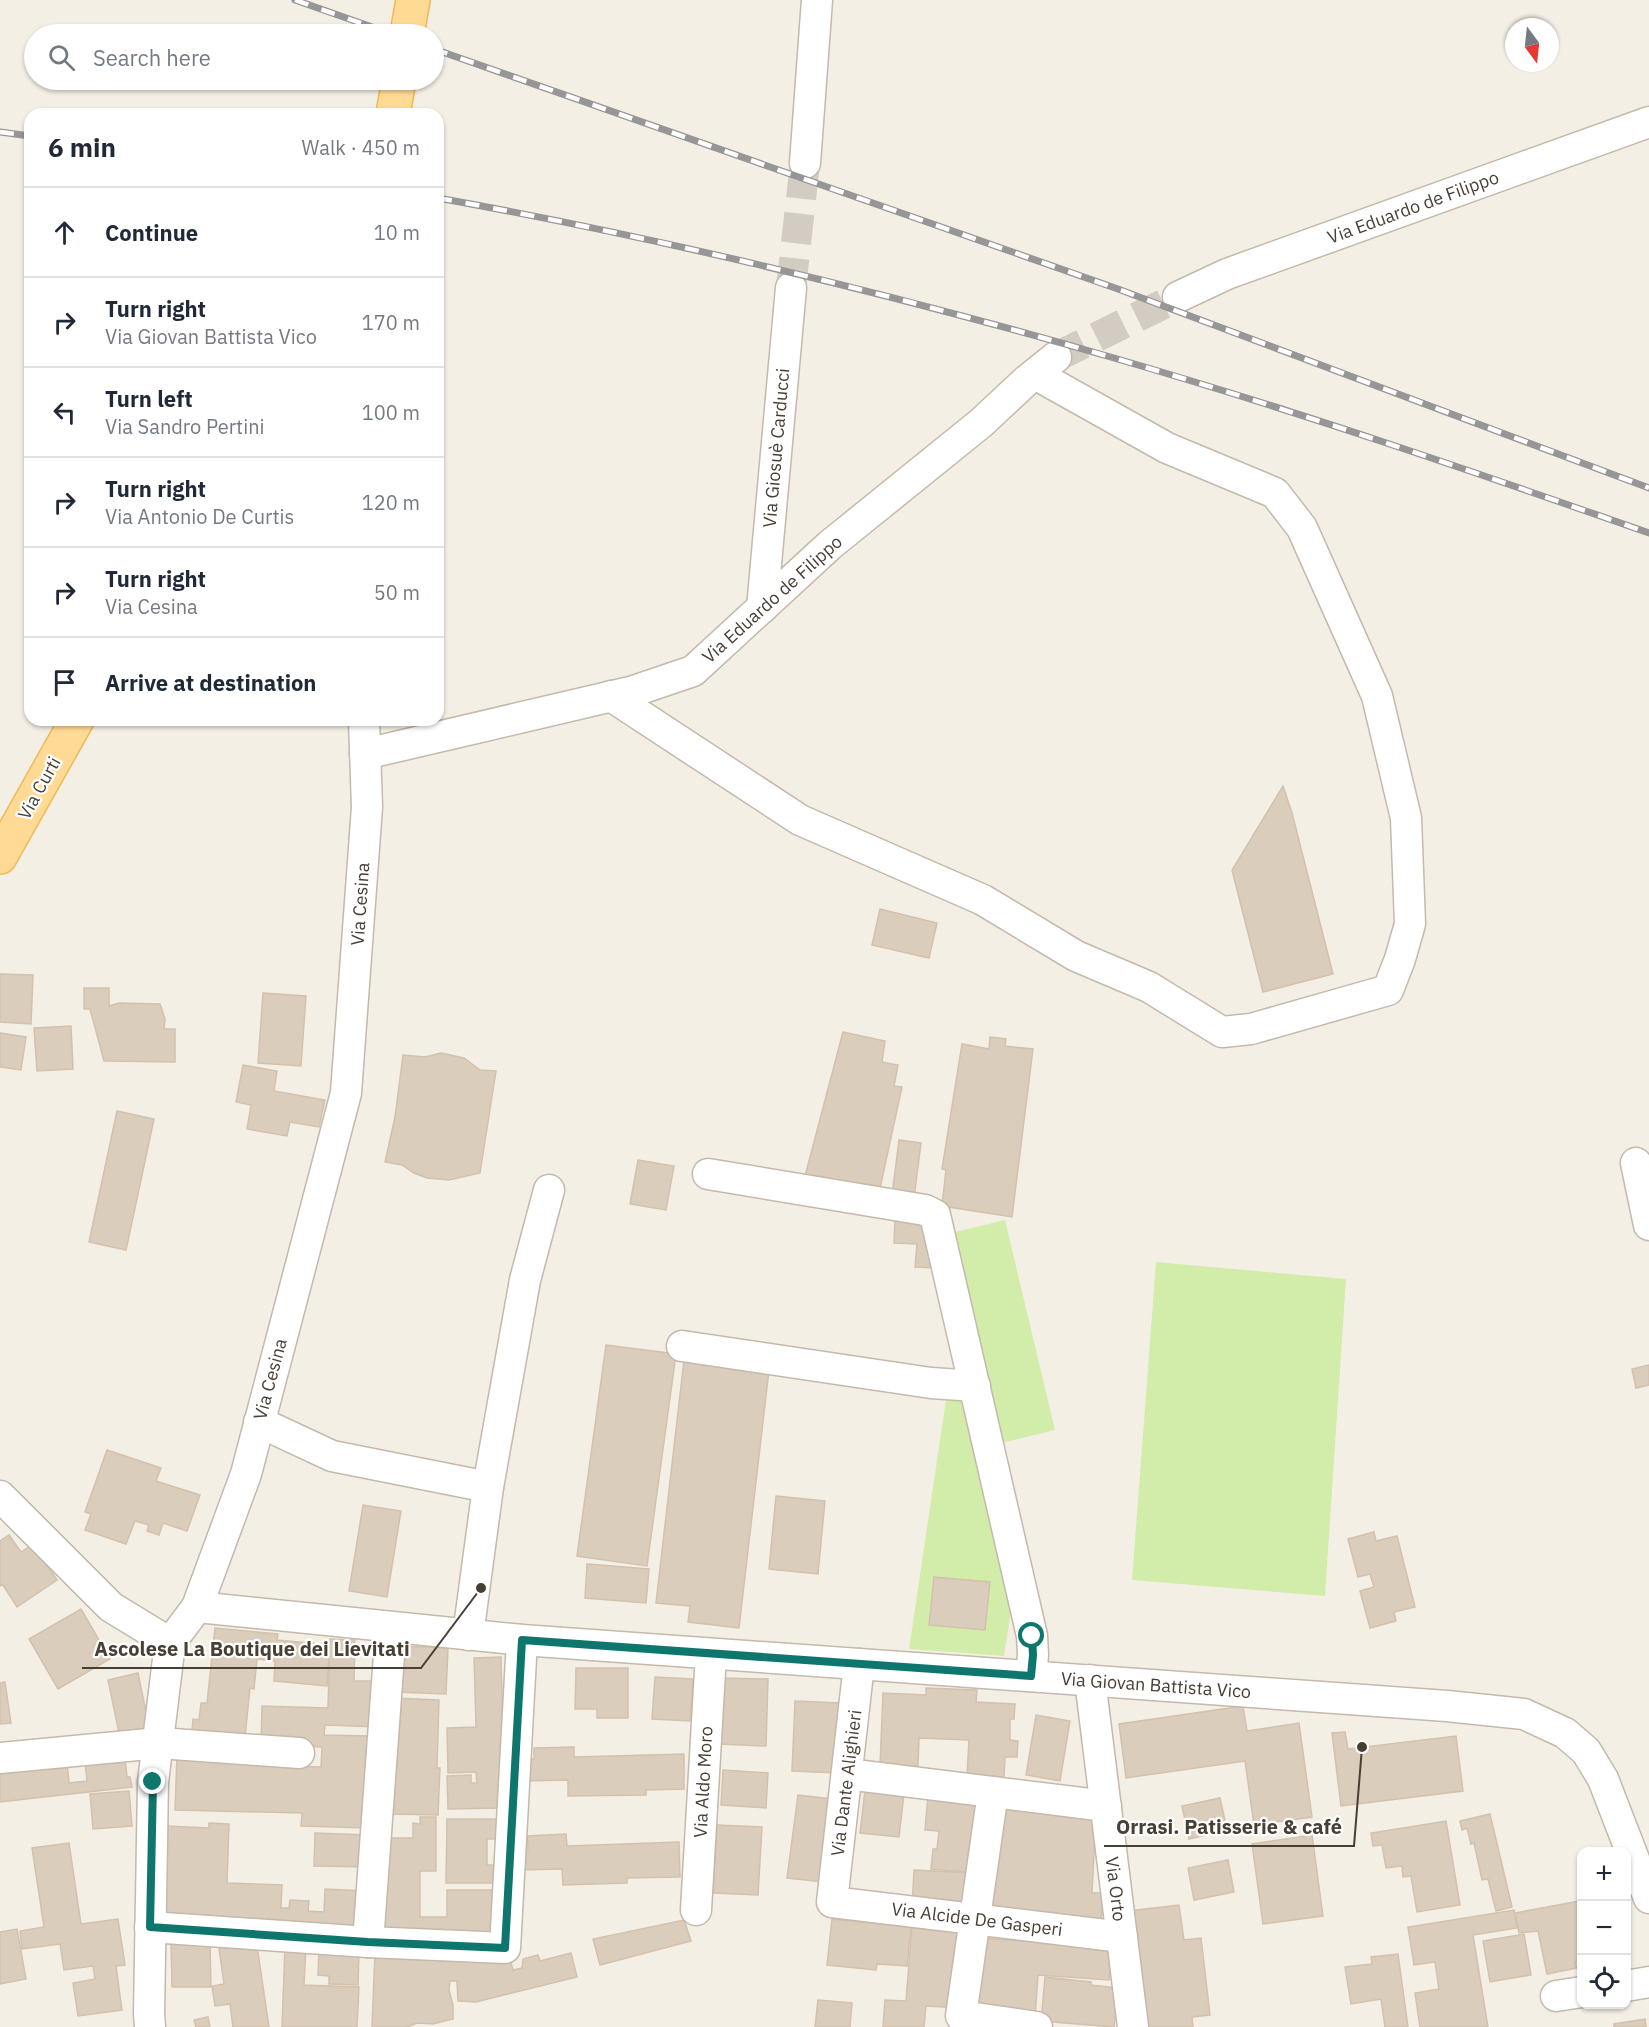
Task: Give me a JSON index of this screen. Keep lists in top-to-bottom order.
{
  "streets": {
    "main road": ["Via Curti"],
    "street": [
      "Via Eduardo de Filippo",
      "Via Giosuè Carducci",
      "Via Cesina",
      "Via Giovan Battista Vico",
      "Via Aldo Moro",
      "Via Dante Alighieri",
      "Via Orto",
      "Via Alcide De Gasperi"
    ]
  },
  "crossings": [
    ["Via Eduardo de Filippo", "Via Giosuè Carducci"],
    ["Via Eduardo de Filippo", "Via Cesina"],
    ["Via Cesina", "Via Giovan Battista Vico"],
    ["Via Giovan Battista Vico", "Via Aldo Moro"],
    ["Via Giovan Battista Vico", "Via Dante Alighieri"],
    ["Via Giovan Battista Vico", "Via Orto"],
    ["Via Dante Alighieri", "Via Alcide De Gasperi"],
    ["Via Orto", "Via Alcide De Gasperi"]
  ],
  "places": ["Ascolese La Boutique dei Lievitati", "Orrasi. Patisserie & café"],
  "north": "bottom",
  "page": {
    "search": "Search here",
    "heading": ["6 min", "Walk · 450 m"],
    "list": [
      ["Continue", "10 m"],
      ["Turn right", "Via Giovan Battista Vico", "170 m"],
      ["Turn left", "Via Sandro Pertini", "100 m"],
      ["Turn right", "Via Antonio De Curtis", "120 m"],
      ["Turn right", "Via Cesina", "50 m"],
      "Arrive at destination"
    ],
    "map_buttons": ["+", "−"]
  }
}
